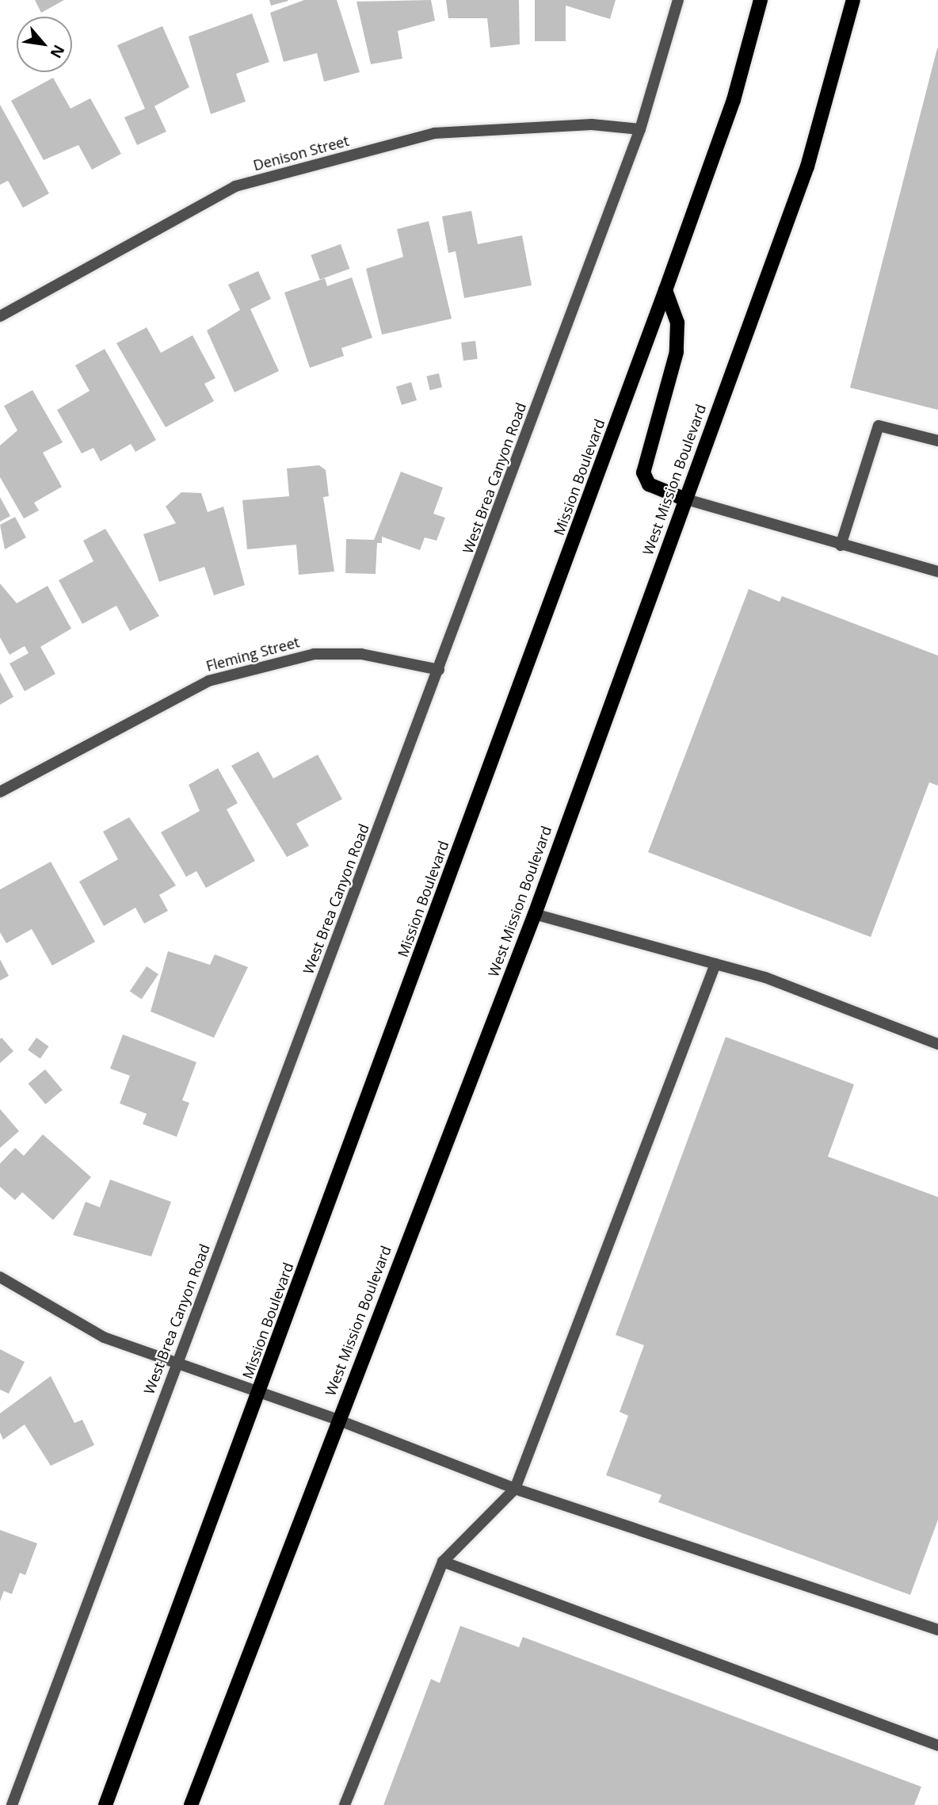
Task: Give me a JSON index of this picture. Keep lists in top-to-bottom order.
{
  "streets": {
    "main road": ["Mission Boulevard", "West Mission Boulevard"],
    "street": ["Denison Street", "West Brea Canyon Road", "Fleming Street"]
  },
  "crossings": [
    ["Denison Street", "West Brea Canyon Road"],
    ["West Brea Canyon Road", "Fleming Street"]
  ],
  "north": "bottom right"
}
